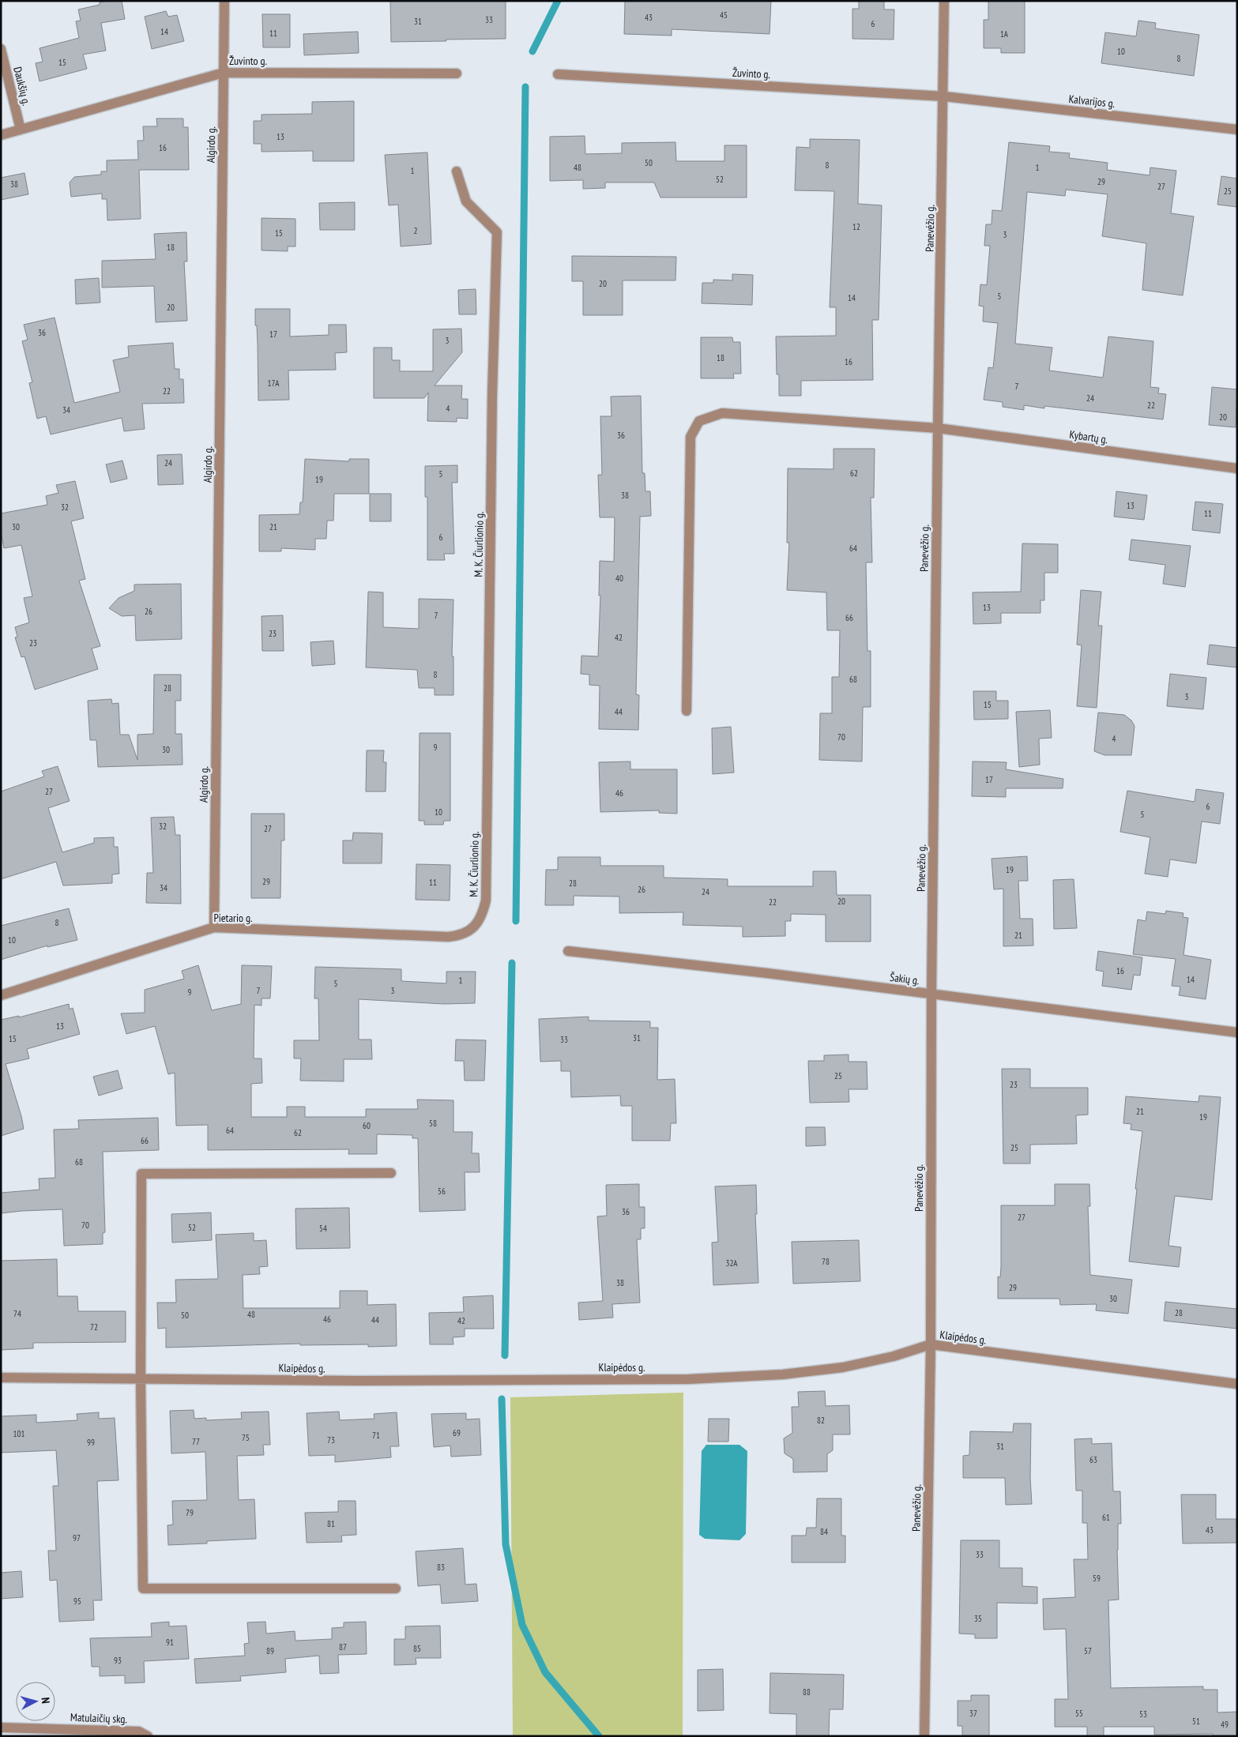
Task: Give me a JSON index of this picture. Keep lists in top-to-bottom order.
{
  "streets": {
    "street": [
      "Žuvinto g.",
      "Daukšių g.",
      "Kalvarijos g.",
      "Algirdo g.",
      "Panevėžio g.",
      "Kybartų g.",
      "M. K. Čiurlionio g.",
      "Pietario g.",
      "Šakių g.",
      "Klaipėdos g.",
      "Matulaičių skg."
    ]
  },
  "crossings": [
    ["Žuvinto g.", "Daukšių g."],
    ["Žuvinto g.", "Kalvarijos g."],
    ["Žuvinto g.", "Algirdo g."],
    ["Žuvinto g.", "Panevėžio g."],
    ["Kalvarijos g.", "Panevėžio g."],
    ["Algirdo g.", "Pietario g."],
    ["Panevėžio g.", "Kybartų g."],
    ["Panevėžio g.", "Šakių g."],
    ["Panevėžio g.", "Klaipėdos g."],
    ["M. K. Čiurlionio g.", "Pietario g."]
  ],
  "house_numbers": [
    "45",
    "43",
    "33",
    "31",
    "6",
    "14",
    "11",
    "1A",
    "10",
    "8",
    "15",
    "13",
    "16",
    "50",
    "8",
    "48",
    "1",
    "1",
    "52",
    "29",
    "38",
    "27",
    "25",
    "12",
    "2",
    "15",
    "3",
    "18",
    "20",
    "5",
    "14",
    "20",
    "36",
    "17",
    "3",
    "18",
    "16",
    "17A",
    "7",
    "22",
    "24",
    "22",
    "4",
    "34",
    "20",
    "36",
    "24",
    "62",
    "5",
    "19",
    "38",
    "13",
    "32",
    "11",
    "30",
    "21",
    "6",
    "64",
    "40",
    "13",
    "26",
    "7",
    "66",
    "23",
    "42",
    "23",
    "8",
    "68",
    "28",
    "3",
    "15",
    "44",
    "70",
    "4",
    "9",
    "30",
    "17",
    "27",
    "46",
    "6",
    "10",
    "5",
    "32",
    "27",
    "19",
    "29",
    "11",
    "28",
    "34",
    "26",
    "24",
    "20",
    "22",
    "8",
    "21",
    "10",
    "16",
    "14",
    "1",
    "5",
    "7",
    "3",
    "9",
    "13",
    "31",
    "15",
    "33",
    "25",
    "23",
    "21",
    "19",
    "58",
    "60",
    "64",
    "62",
    "66",
    "25",
    "68",
    "56",
    "36",
    "27",
    "70",
    "52",
    "54",
    "78",
    "32A",
    "38",
    "29",
    "30",
    "28",
    "74",
    "48",
    "50",
    "46",
    "44",
    "42",
    "72",
    "82",
    "69",
    "101",
    "71",
    "75",
    "73",
    "77",
    "99",
    "31",
    "63",
    "79",
    "61",
    "81",
    "43",
    "84",
    "97",
    "33",
    "83",
    "59",
    "95",
    "35",
    "91",
    "87",
    "85",
    "89",
    "57",
    "93",
    "88",
    "37",
    "55",
    "53",
    "51",
    "49"
  ],
  "north": "right"
}
